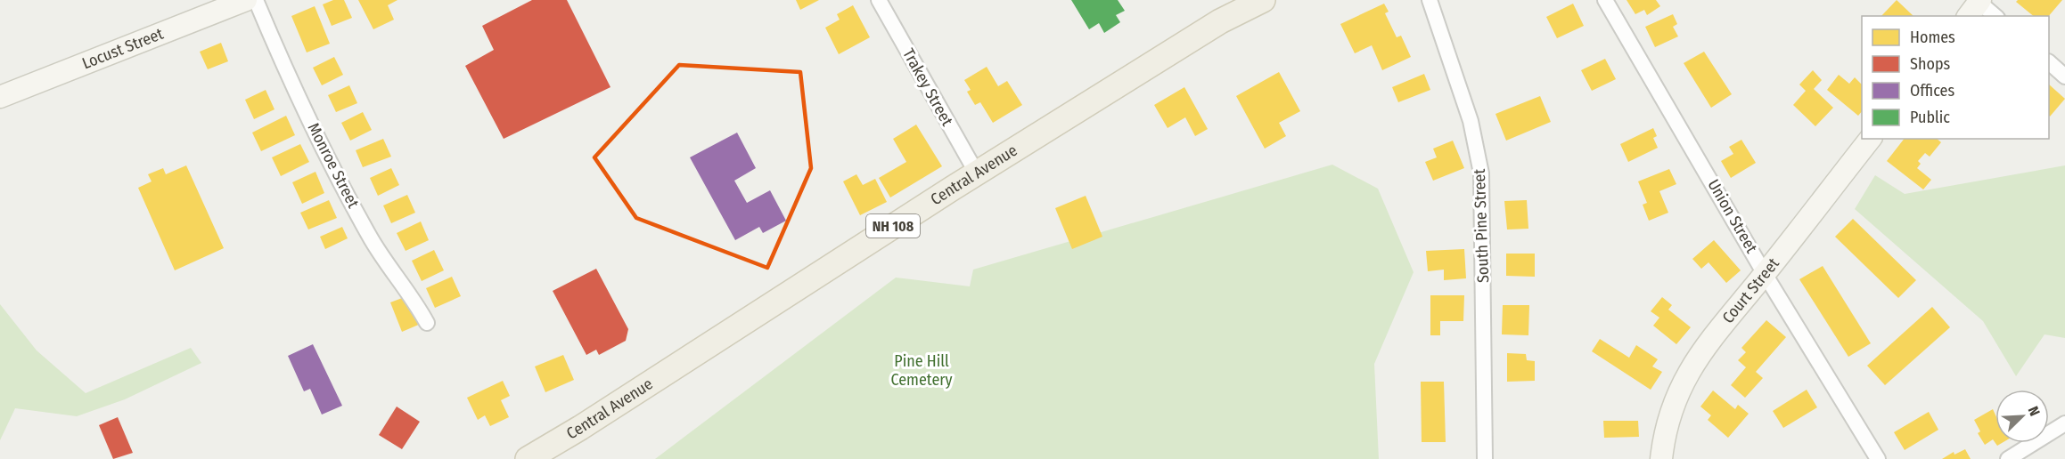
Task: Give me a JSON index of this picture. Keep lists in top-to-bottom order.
{
  "streets": {
    "main road": ["Central Avenue", "NH 108"],
    "street": [
      "Locust Street",
      "Trakey Street",
      "Monroe Street",
      "Union Street",
      "South Pine Street",
      "Court Street"
    ]
  },
  "crossings": [
    ["Trakey Street", "Central Avenue"],
    ["Union Street", "Court Street"]
  ],
  "parks": ["Pine Hill Cemetery"],
  "legend": [
    "Homes",
    "Shops",
    "Offices",
    "Public"
  ],
  "north": "top right"
}
